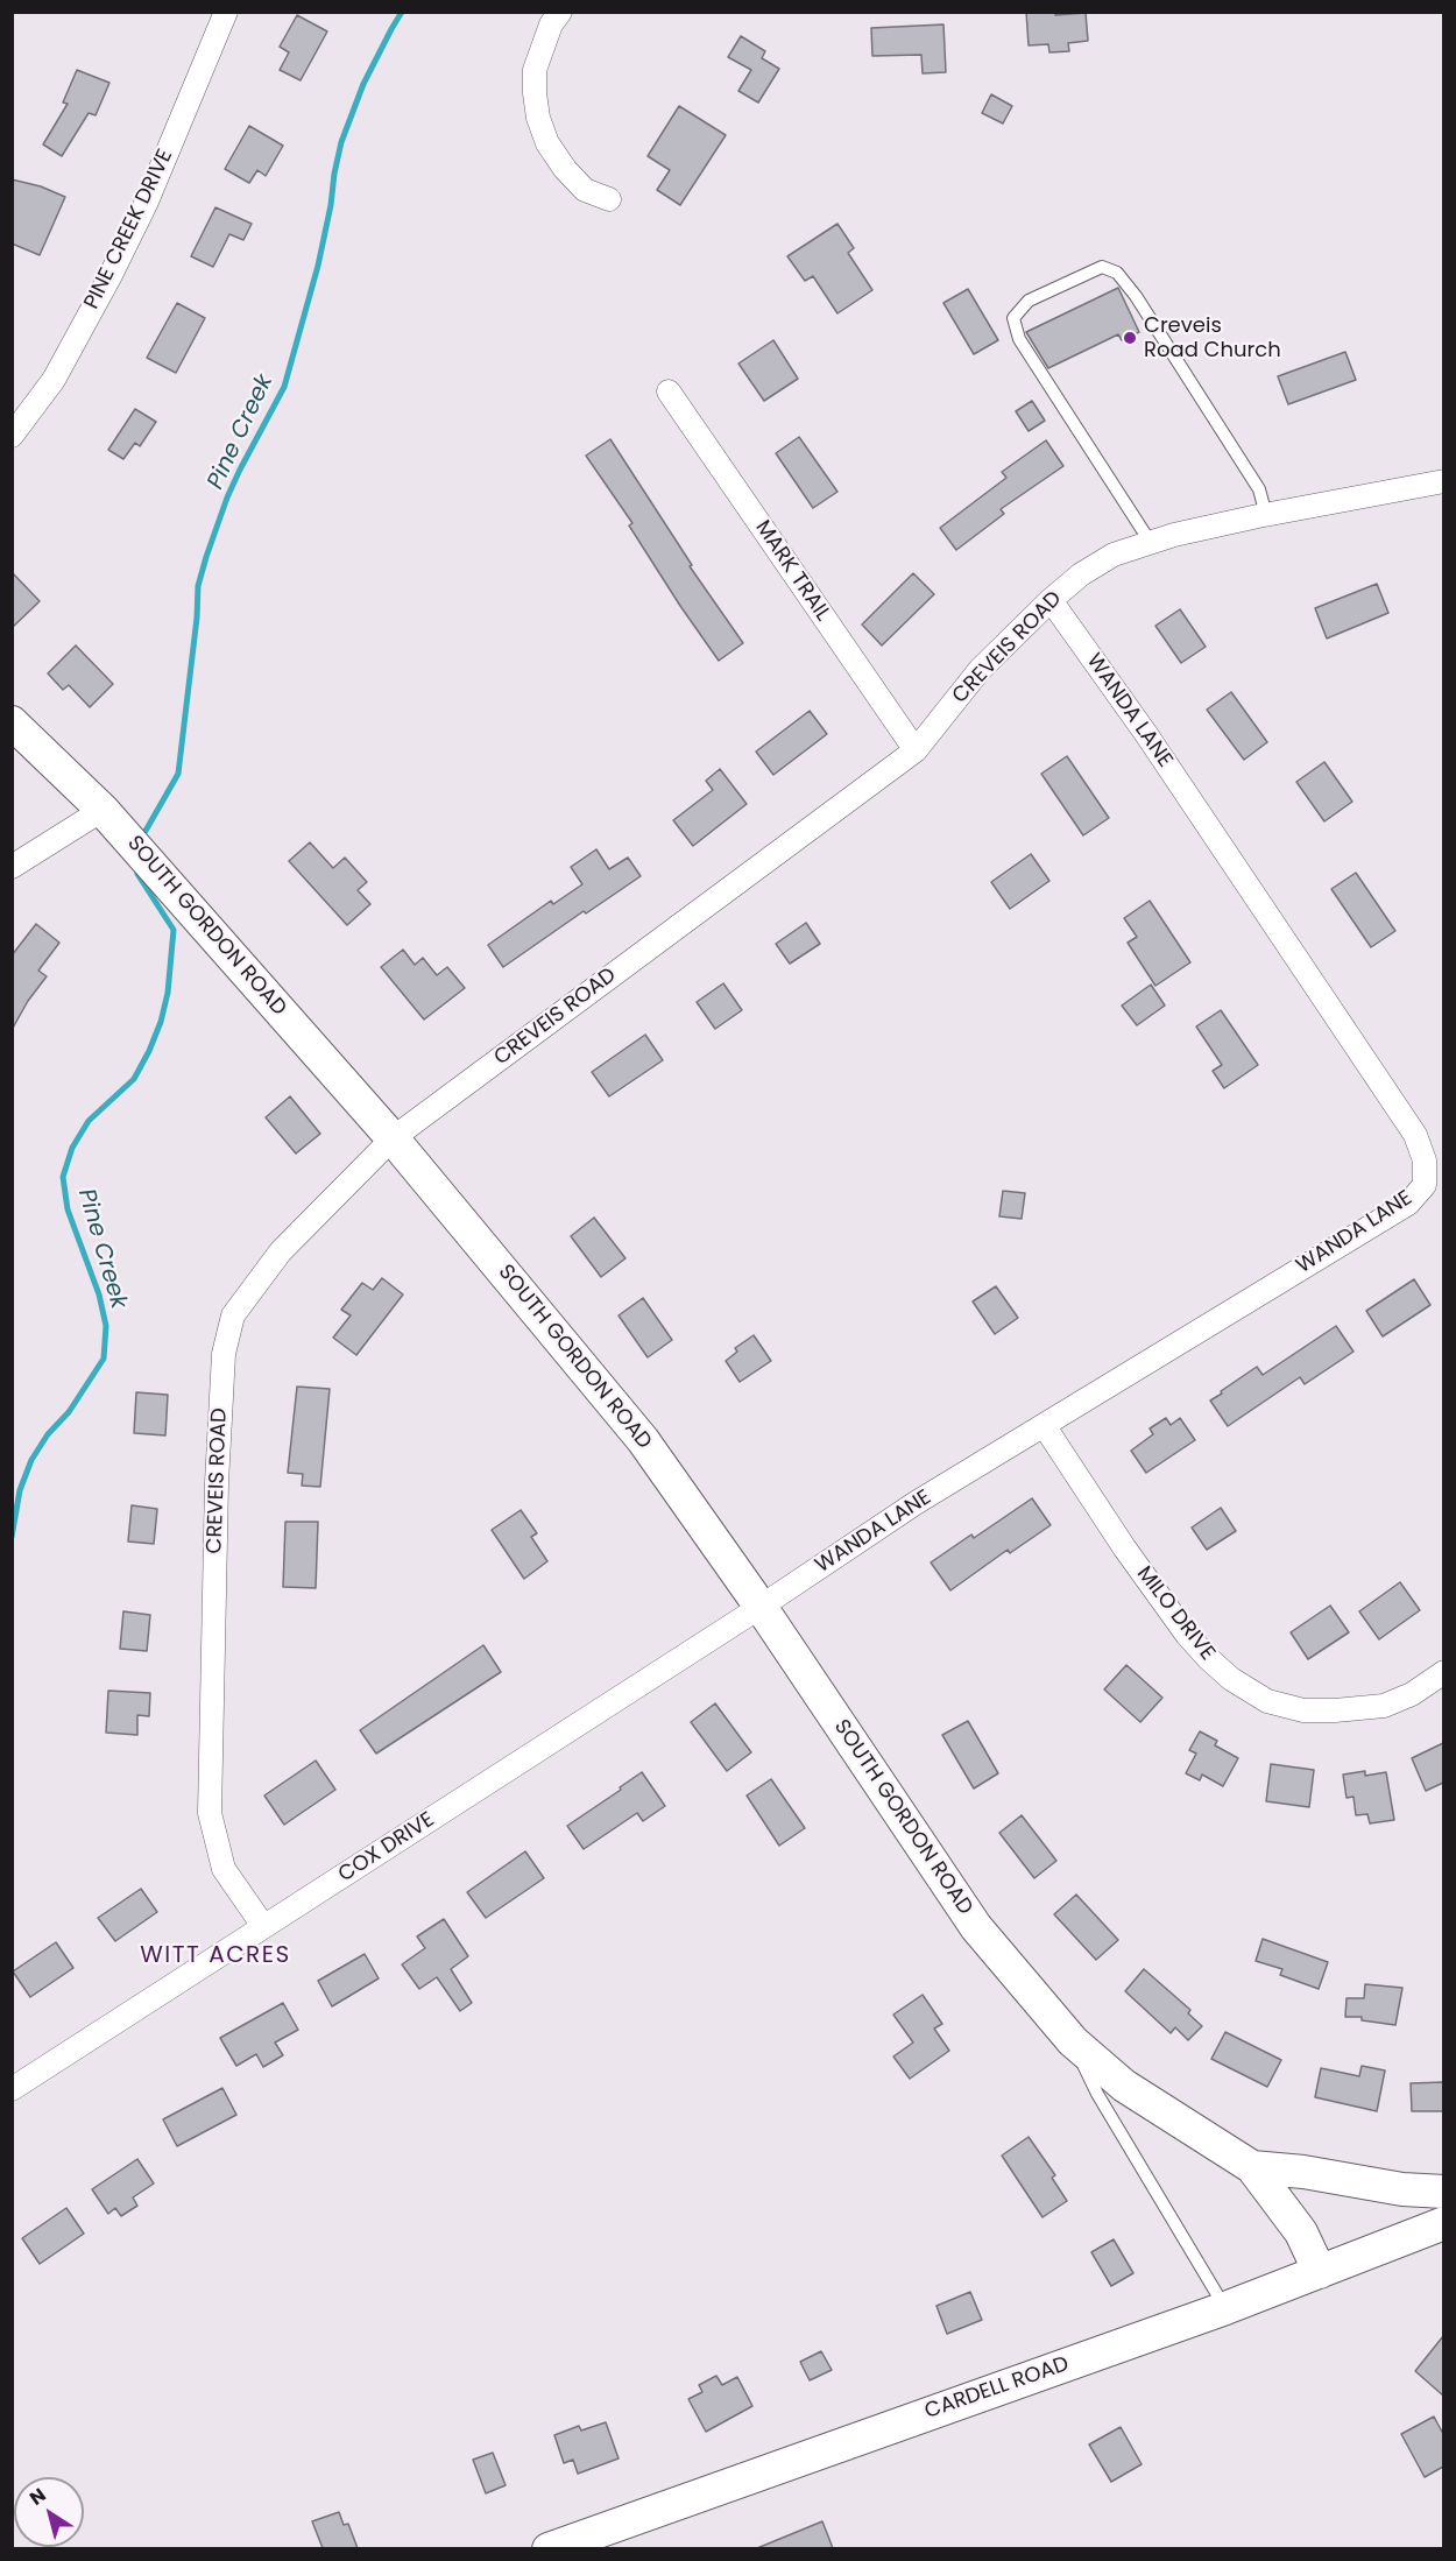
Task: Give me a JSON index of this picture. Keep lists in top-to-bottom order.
{
  "streets": {
    "street": [
      "PINE CREEK DRIVE",
      "MARK TRAIL",
      "CREVEIS ROAD",
      "WANDA LANE",
      "SOUTH GORDON ROAD",
      "MILO DRIVE",
      "COX DRIVE",
      "CARDELL ROAD"
    ]
  },
  "crossings": [
    ["MARK TRAIL", "CREVEIS ROAD"],
    ["CREVEIS ROAD", "WANDA LANE"],
    ["CREVEIS ROAD", "SOUTH GORDON ROAD"],
    ["CREVEIS ROAD", "COX DRIVE"],
    ["WANDA LANE", "SOUTH GORDON ROAD"],
    ["WANDA LANE", "MILO DRIVE"],
    ["WANDA LANE", "COX DRIVE"],
    ["SOUTH GORDON ROAD", "COX DRIVE"],
    ["SOUTH GORDON ROAD", "CARDELL ROAD"]
  ],
  "districts": ["WITT ACRES"],
  "water": ["Pine Creek"],
  "places": ["Creveis Road Church"],
  "north": "top left"
}
